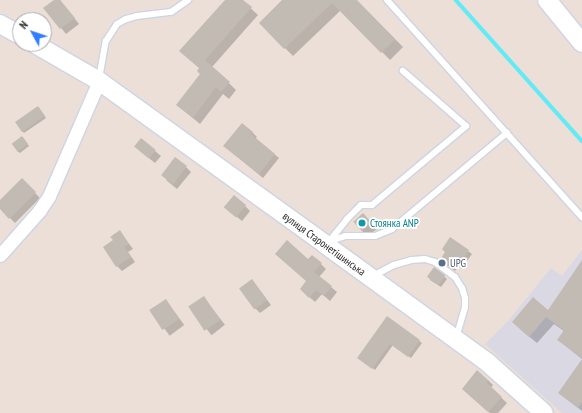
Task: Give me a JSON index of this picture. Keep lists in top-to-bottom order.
{
  "streets": {
    "main road": ["вулиця Старонетішинська"]
  },
  "places": ["Стоянка ANP", "UPG"],
  "north": "top left"
}
